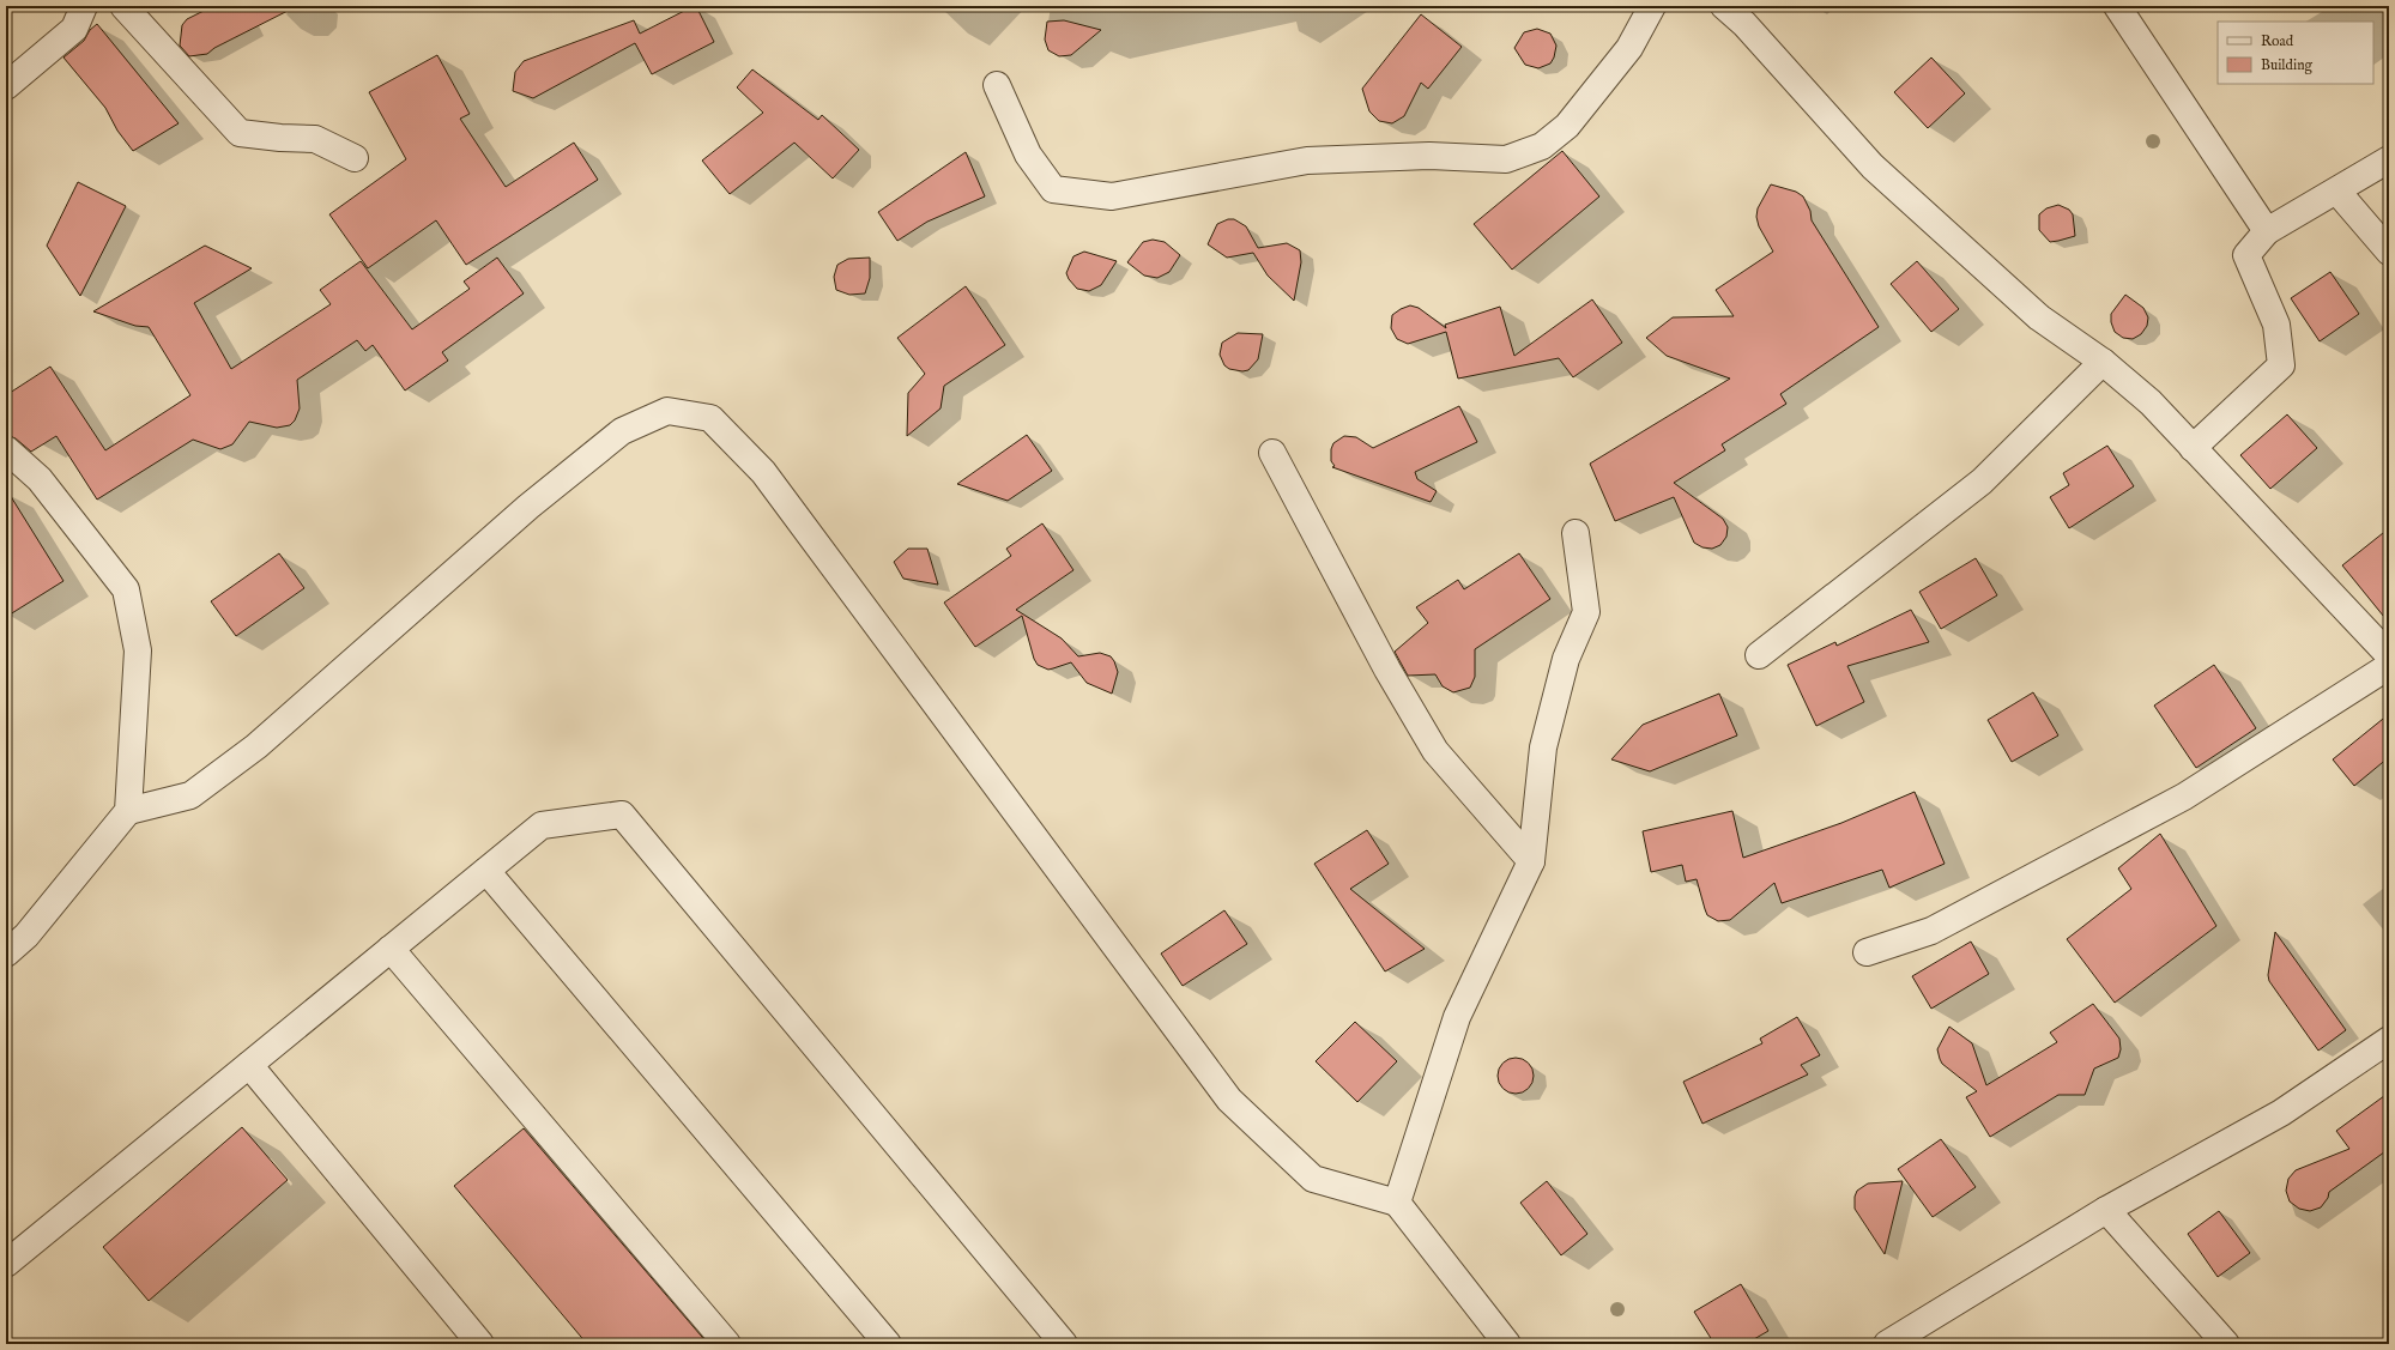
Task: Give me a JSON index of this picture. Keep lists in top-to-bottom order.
{
  "legend": ["Road", "Building"]
}
